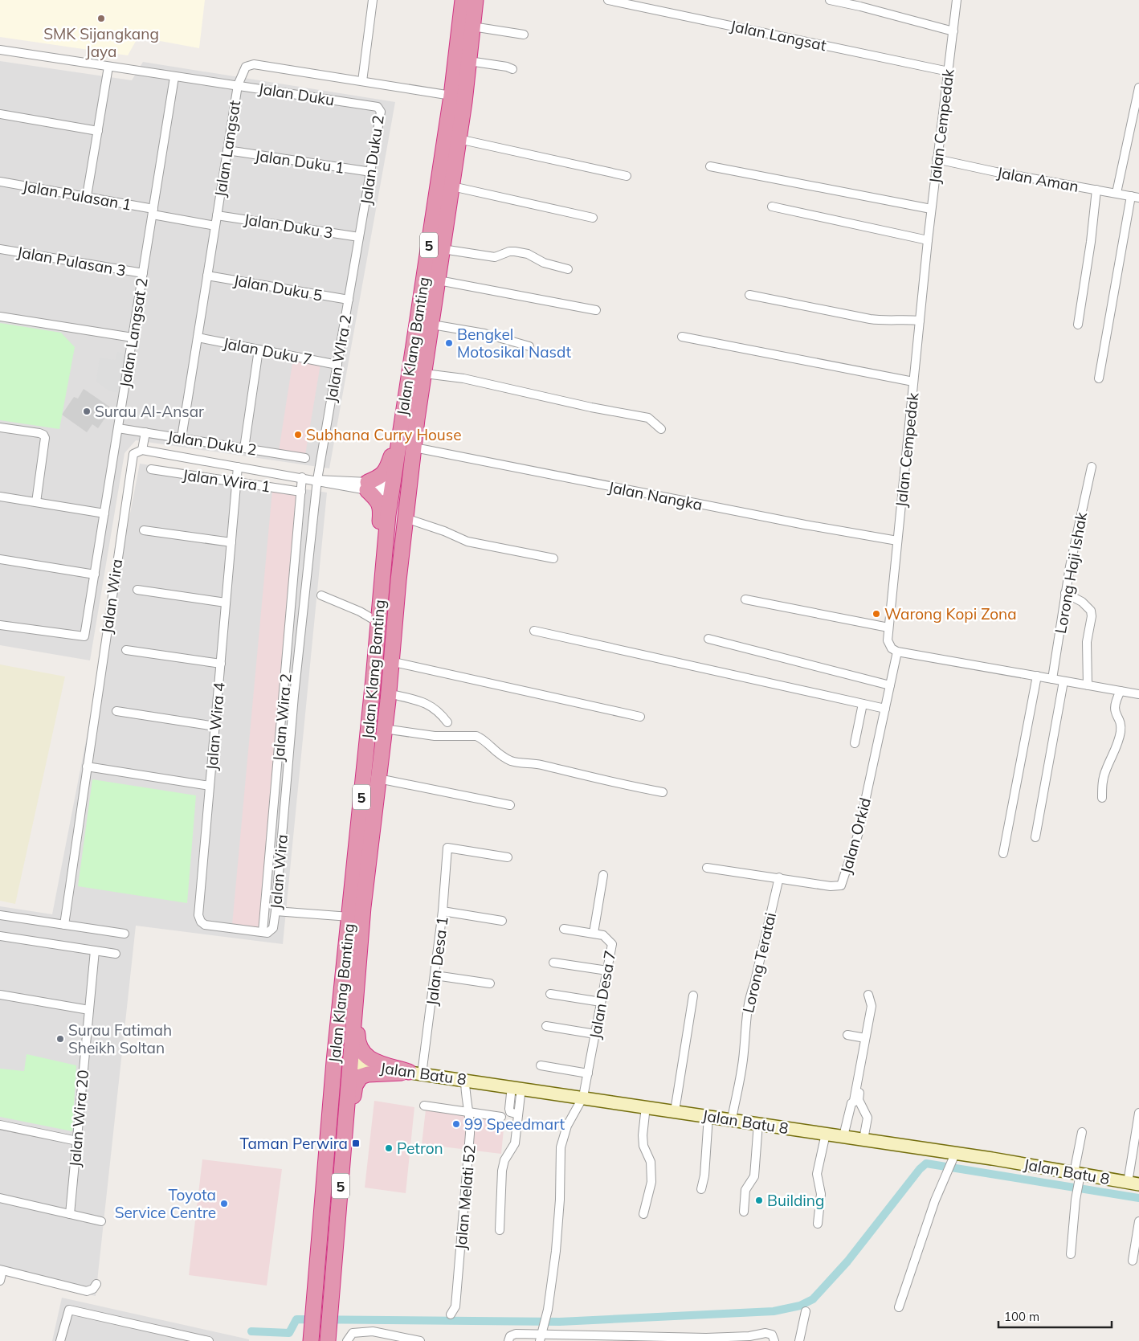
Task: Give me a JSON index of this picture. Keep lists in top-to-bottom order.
{
  "streets": {
    "highway": ["5", "Jalan Klang Banting"],
    "street": [
      "Jalan Langsat",
      "Jalan Duku",
      "Jalan Cempedak",
      "Jalan Duku 2",
      "Jalan Duku 1",
      "Jalan Aman",
      "Jalan Pulasan 1",
      "Jalan Duku 3",
      "Jalan Pulasan 3",
      "Jalan Duku 5",
      "Jalan Langsat 2",
      "Jalan Duku 7",
      "Jalan WIra 2",
      "Jalan Wira 1",
      "Jalan Nangka",
      "Lorong Haji Ishak",
      "Jalan Wira",
      "Jalan Wira 2",
      "Jalan Wira 4",
      "Jalan Orkid",
      "Jalan Desa 1",
      "Lorong Teratai",
      "Jalan Desa 7",
      "Jalan Batu 8",
      "Jalan Wira 20",
      "Jalan Melati 52"
    ]
  },
  "crossings": [
    ["Jalan Langsat", "Jalan Duku"],
    ["Jalan Langsat", "Jalan Cempedak"],
    ["Jalan Langsat", "Jalan Duku 2"],
    ["Jalan Langsat", "Jalan Duku 1"],
    ["Jalan Langsat", "Jalan Pulasan 1"],
    ["Jalan Langsat", "Jalan Duku 3"],
    ["Jalan Langsat", "Jalan Duku 5"],
    ["Jalan Langsat", "Jalan Klang Banting"],
    ["Jalan Langsat", "Jalan Duku 7"],
    ["Jalan Duku", "Jalan Duku 2"],
    ["Jalan Duku", "Jalan Langsat 2"],
    ["Jalan Cempedak", "Jalan Aman"],
    ["Jalan Cempedak", "Jalan Nangka"],
    ["Jalan Cempedak", "Jalan Orkid"],
    ["Jalan Duku 2", "Jalan Duku 1"],
    ["Jalan Duku 2", "Jalan Duku 3"],
    ["Jalan Duku 2", "Jalan Langsat 2"],
    ["Jalan Duku 2", "Jalan WIra 2"],
    ["Jalan Pulasan 1", "Jalan Langsat 2"],
    ["Jalan Duku 3", "Jalan WIra 2"],
    ["Jalan Pulasan 3", "Jalan Langsat 2"],
    ["Jalan Duku 5", "Jalan WIra 2"],
    ["Jalan Klang Banting", "Jalan Nangka"],
    ["Jalan Klang Banting", "Jalan Batu 8"],
    ["Jalan Duku 7", "Jalan WIra 2"],
    ["Jalan WIra 2", "Jalan Wira"],
    ["Jalan Wira 1", "Jalan Wira 2"],
    ["Jalan Wira 1", "Jalan Wira 4"],
    ["Jalan Wira", "Jalan Wira 2"],
    ["Jalan Wira", "Jalan Wira 4"],
    ["Jalan Wira 2", "Jalan Wira 4"],
    ["Jalan Orkid", "Lorong Teratai"],
    ["Jalan Desa 1", "Jalan Batu 8"],
    ["Lorong Teratai", "Jalan Batu 8"],
    ["Jalan Desa 7", "Jalan Batu 8"],
    ["Jalan Batu 8", "Jalan Melati 52"]
  ],
  "places": {
    "other": [
      "SMK Sijangkang Jaya",
      "Bengkel Motosikal Nasdt",
      "Surau Al-Ansar",
      "Subhana Curry House",
      "Warong Kopi Zona",
      "Surau Fatimah Sheikh Soltan",
      "99 Speedmart",
      "Petron",
      "Building",
      "Toyota Service Centre"
    ],
    "transit": ["Taman Perwira"]
  },
  "scale_bar": "100 m"
}
